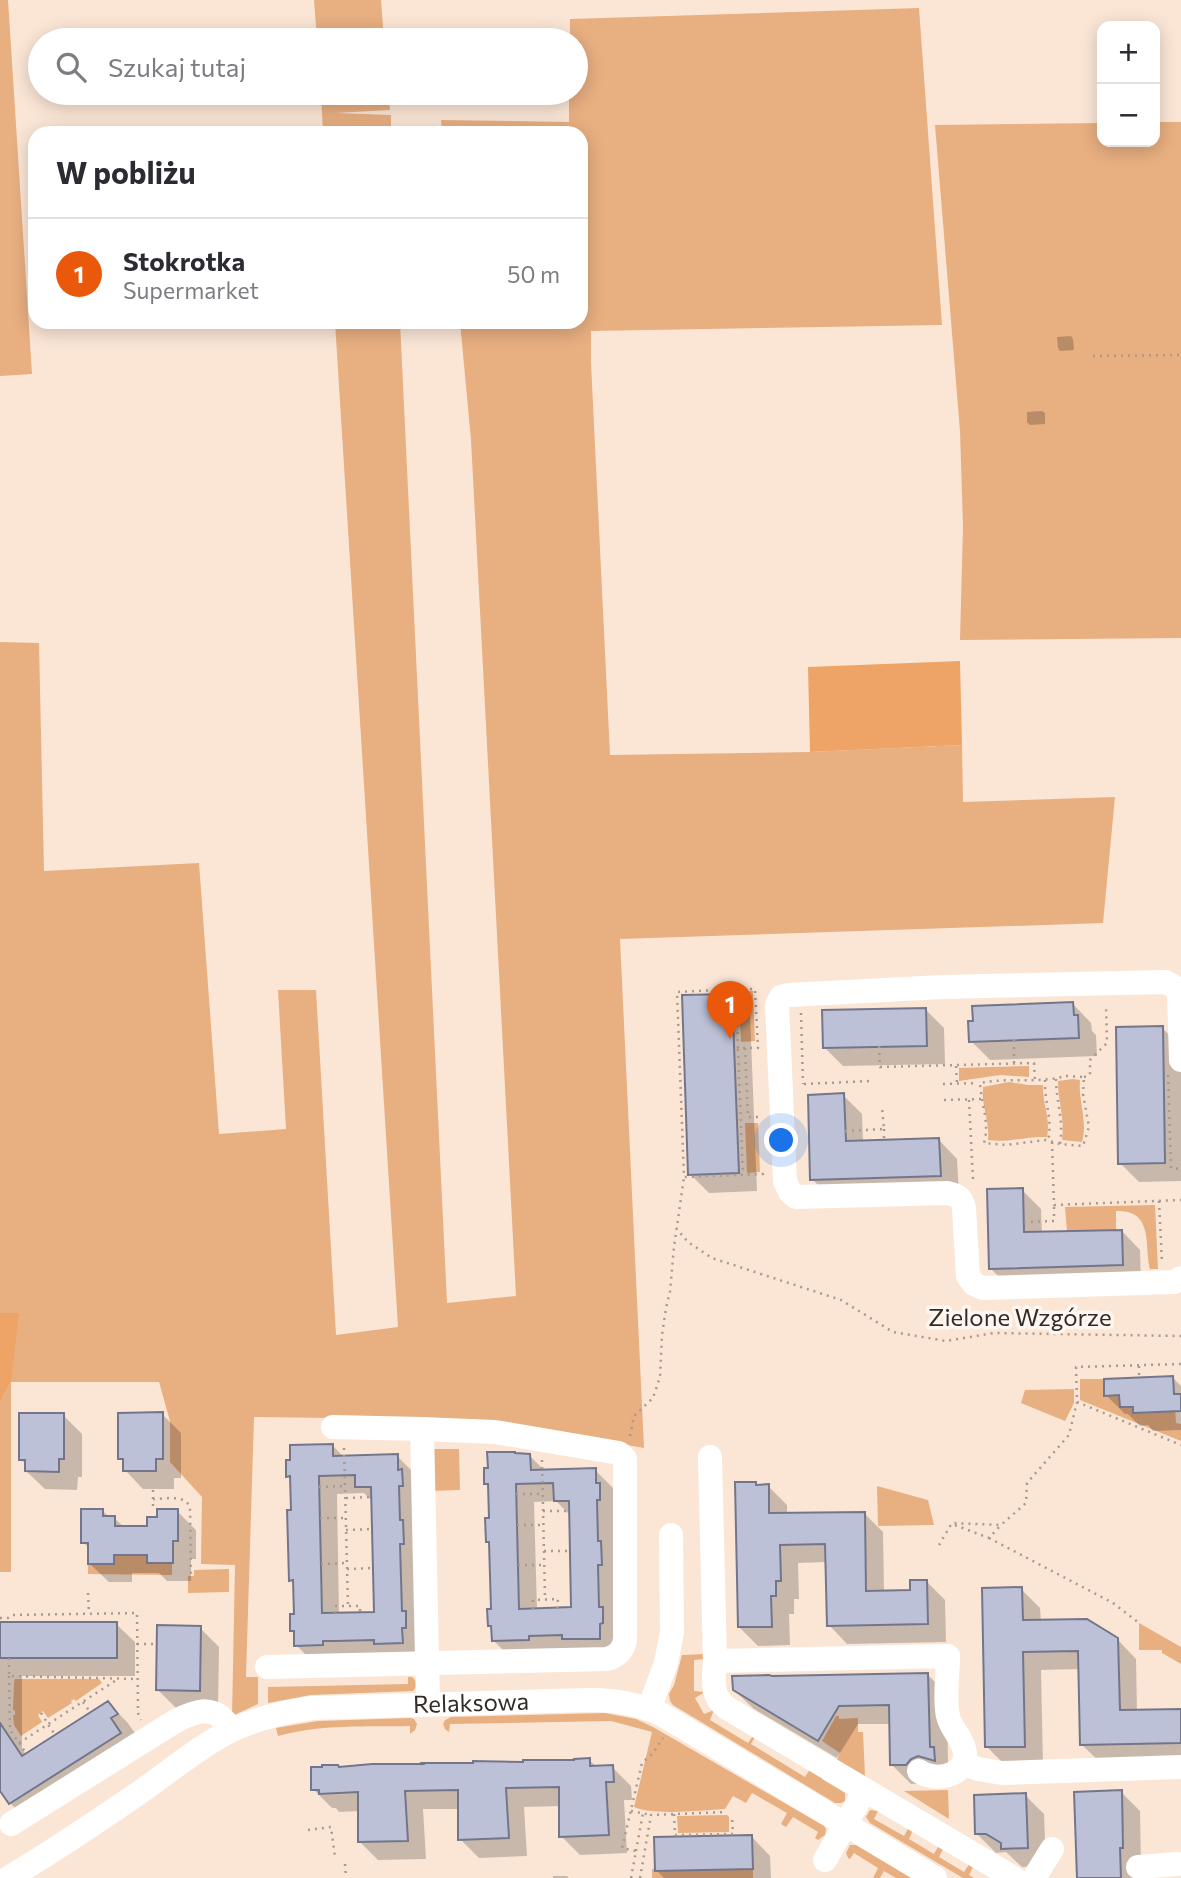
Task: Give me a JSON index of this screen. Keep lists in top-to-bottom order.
{
  "streets": {
    "street": ["Relaksowa"],
    "path": ["Zielone Wzgórze"]
  },
  "page": {
    "map_buttons": ["+", "−"],
    "search": "Szukaj tutaj",
    "heading": "W pobliżu",
    "list": [
      {
        "mark": "1",
        "name": "Stokrotka",
        "note": "Supermarket",
        "value": "50 m"
      }
    ],
    "pins": "1"
  }
}
